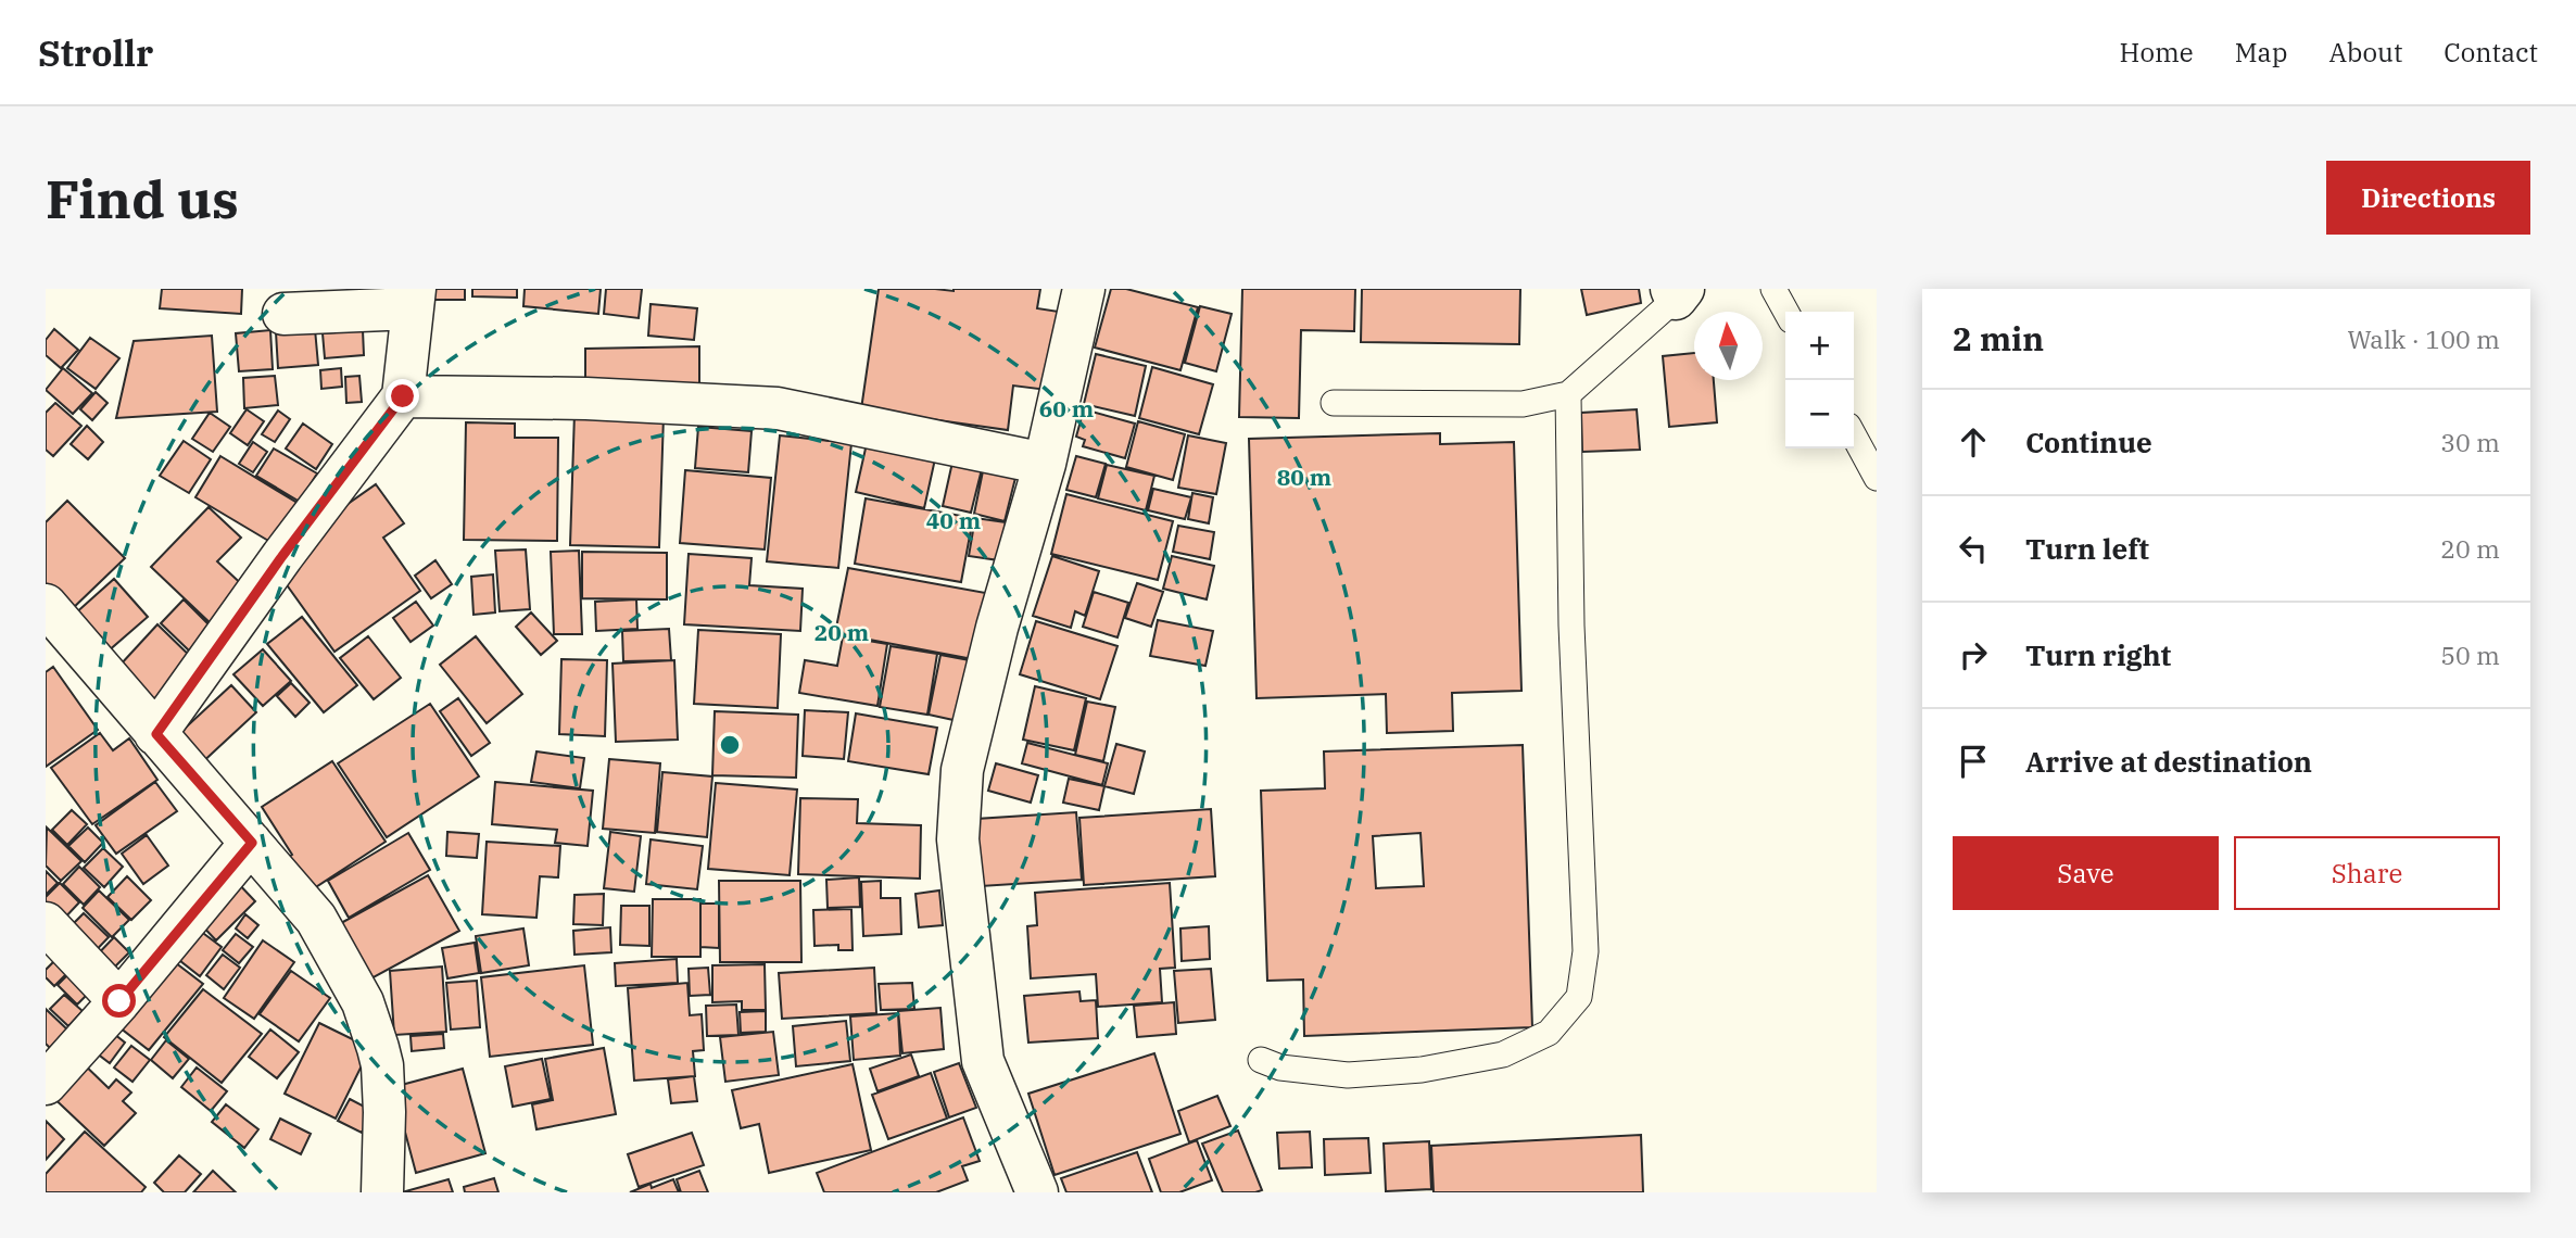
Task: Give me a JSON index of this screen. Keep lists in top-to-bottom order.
{
  "north": "top",
  "page": {
    "header": "Strollr",
    "nav": [
      "Home",
      "Map",
      "About",
      "Contact"
    ],
    "buttons": [
      "Directions",
      ["Save", "Share"]
    ],
    "title": "Find us",
    "heading": ["2 min", "Walk · 100 m"],
    "map_buttons": ["+", "−"],
    "list": [
      ["Continue", "30 m"],
      ["Turn left", "20 m"],
      ["Turn right", "50 m"],
      "Arrive at destination"
    ]
  },
  "rings": [
    "60 m",
    "80 m",
    "40 m",
    "20 m"
  ]
}
